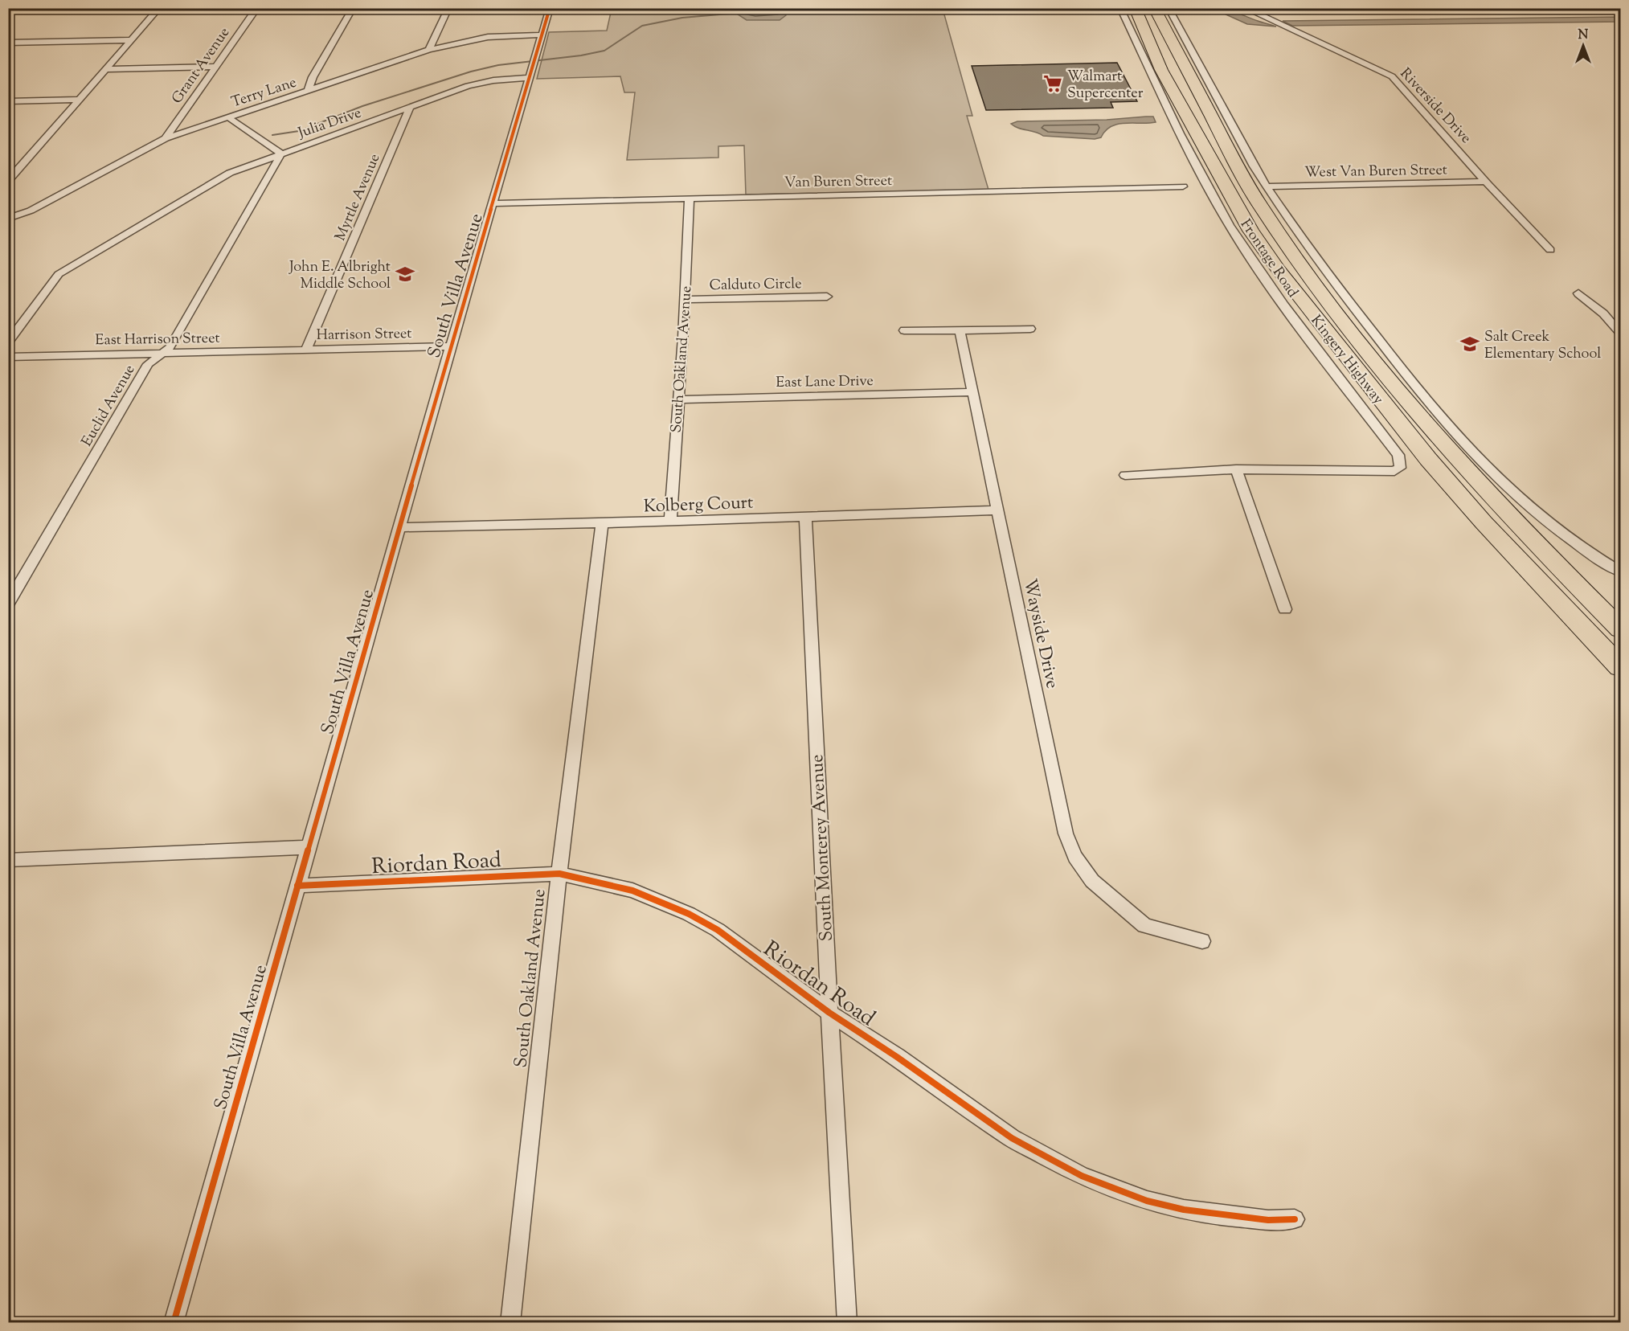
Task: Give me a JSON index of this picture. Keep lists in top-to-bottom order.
{
  "streets": {
    "highway": ["Kingery Highway"],
    "street": [
      "Grant Avenue",
      "Terry Lane",
      "Riverside Drive",
      "Julia Drive",
      "West Van Buren Street",
      "Van Buren Street",
      "Myrtle Avenue",
      "Frontage Road",
      "Calduto Circle",
      "South Villa Avenue",
      "Harrison Street",
      "East Harrison Street",
      "South Oakland Avenue",
      "East Lane Drive",
      "Euclid Avenue",
      "Kolberg Court",
      "Wayside Drive",
      "South Monterey Avenue",
      "Riordan Road"
    ]
  },
  "crossings": [
    ["Grant Avenue", "Terry Lane"],
    ["Terry Lane", "South Villa Avenue"],
    ["Riverside Drive", "West Van Buren Street"],
    ["Julia Drive", "Myrtle Avenue"],
    ["Julia Drive", "South Villa Avenue"],
    ["Julia Drive", "Euclid Avenue"],
    ["Van Buren Street", "South Villa Avenue"],
    ["Van Buren Street", "South Oakland Avenue"],
    ["Myrtle Avenue", "Harrison Street"],
    ["Myrtle Avenue", "East Harrison Street"],
    ["Calduto Circle", "South Oakland Avenue"],
    ["South Villa Avenue", "Harrison Street"],
    ["South Villa Avenue", "Kolberg Court"],
    ["South Villa Avenue", "Riordan Road"],
    ["Harrison Street", "East Harrison Street"],
    ["East Harrison Street", "Euclid Avenue"],
    ["South Oakland Avenue", "East Lane Drive"],
    ["South Oakland Avenue", "Kolberg Court"],
    ["South Oakland Avenue", "Riordan Road"],
    ["East Lane Drive", "Wayside Drive"],
    ["Kolberg Court", "Wayside Drive"],
    ["Kolberg Court", "South Monterey Avenue"],
    ["South Monterey Avenue", "Riordan Road"]
  ],
  "places": {
    "supermarket": ["Walmart Supercenter"],
    "school or university": ["John E. Albright Middle School", "Salt Creek Elementary School"]
  },
  "north": "top"
}
